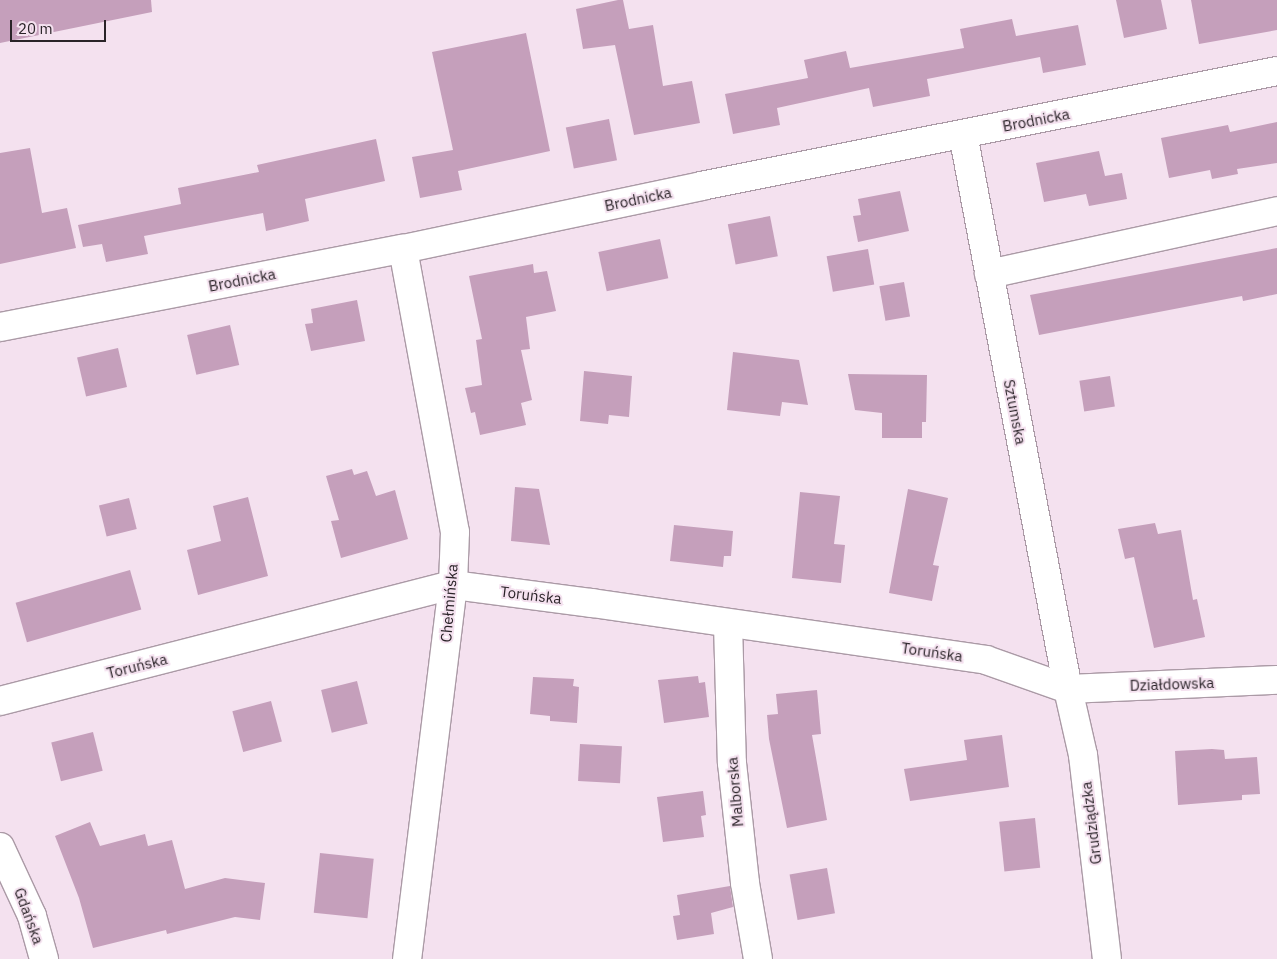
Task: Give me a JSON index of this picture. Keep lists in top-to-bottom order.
{
  "streets": {
    "street": [
      "Brodnicka",
      "Sztumska",
      "Toruńska",
      "Chełmińska",
      "Działdowska",
      "Malborska",
      "Grudziądzka",
      "Gdańska"
    ]
  },
  "crossings": [
    ["Brodnicka", "Sztumska"],
    ["Brodnicka", "Chełmińska"],
    ["Sztumska", "Toruńska"],
    ["Sztumska", "Działdowska"],
    ["Sztumska", "Grudziądzka"],
    ["Toruńska", "Chełmińska"],
    ["Toruńska", "Działdowska"],
    ["Toruńska", "Malborska"],
    ["Toruńska", "Grudziądzka"],
    ["Działdowska", "Grudziądzka"]
  ],
  "scale_bar": "20 m"
}
